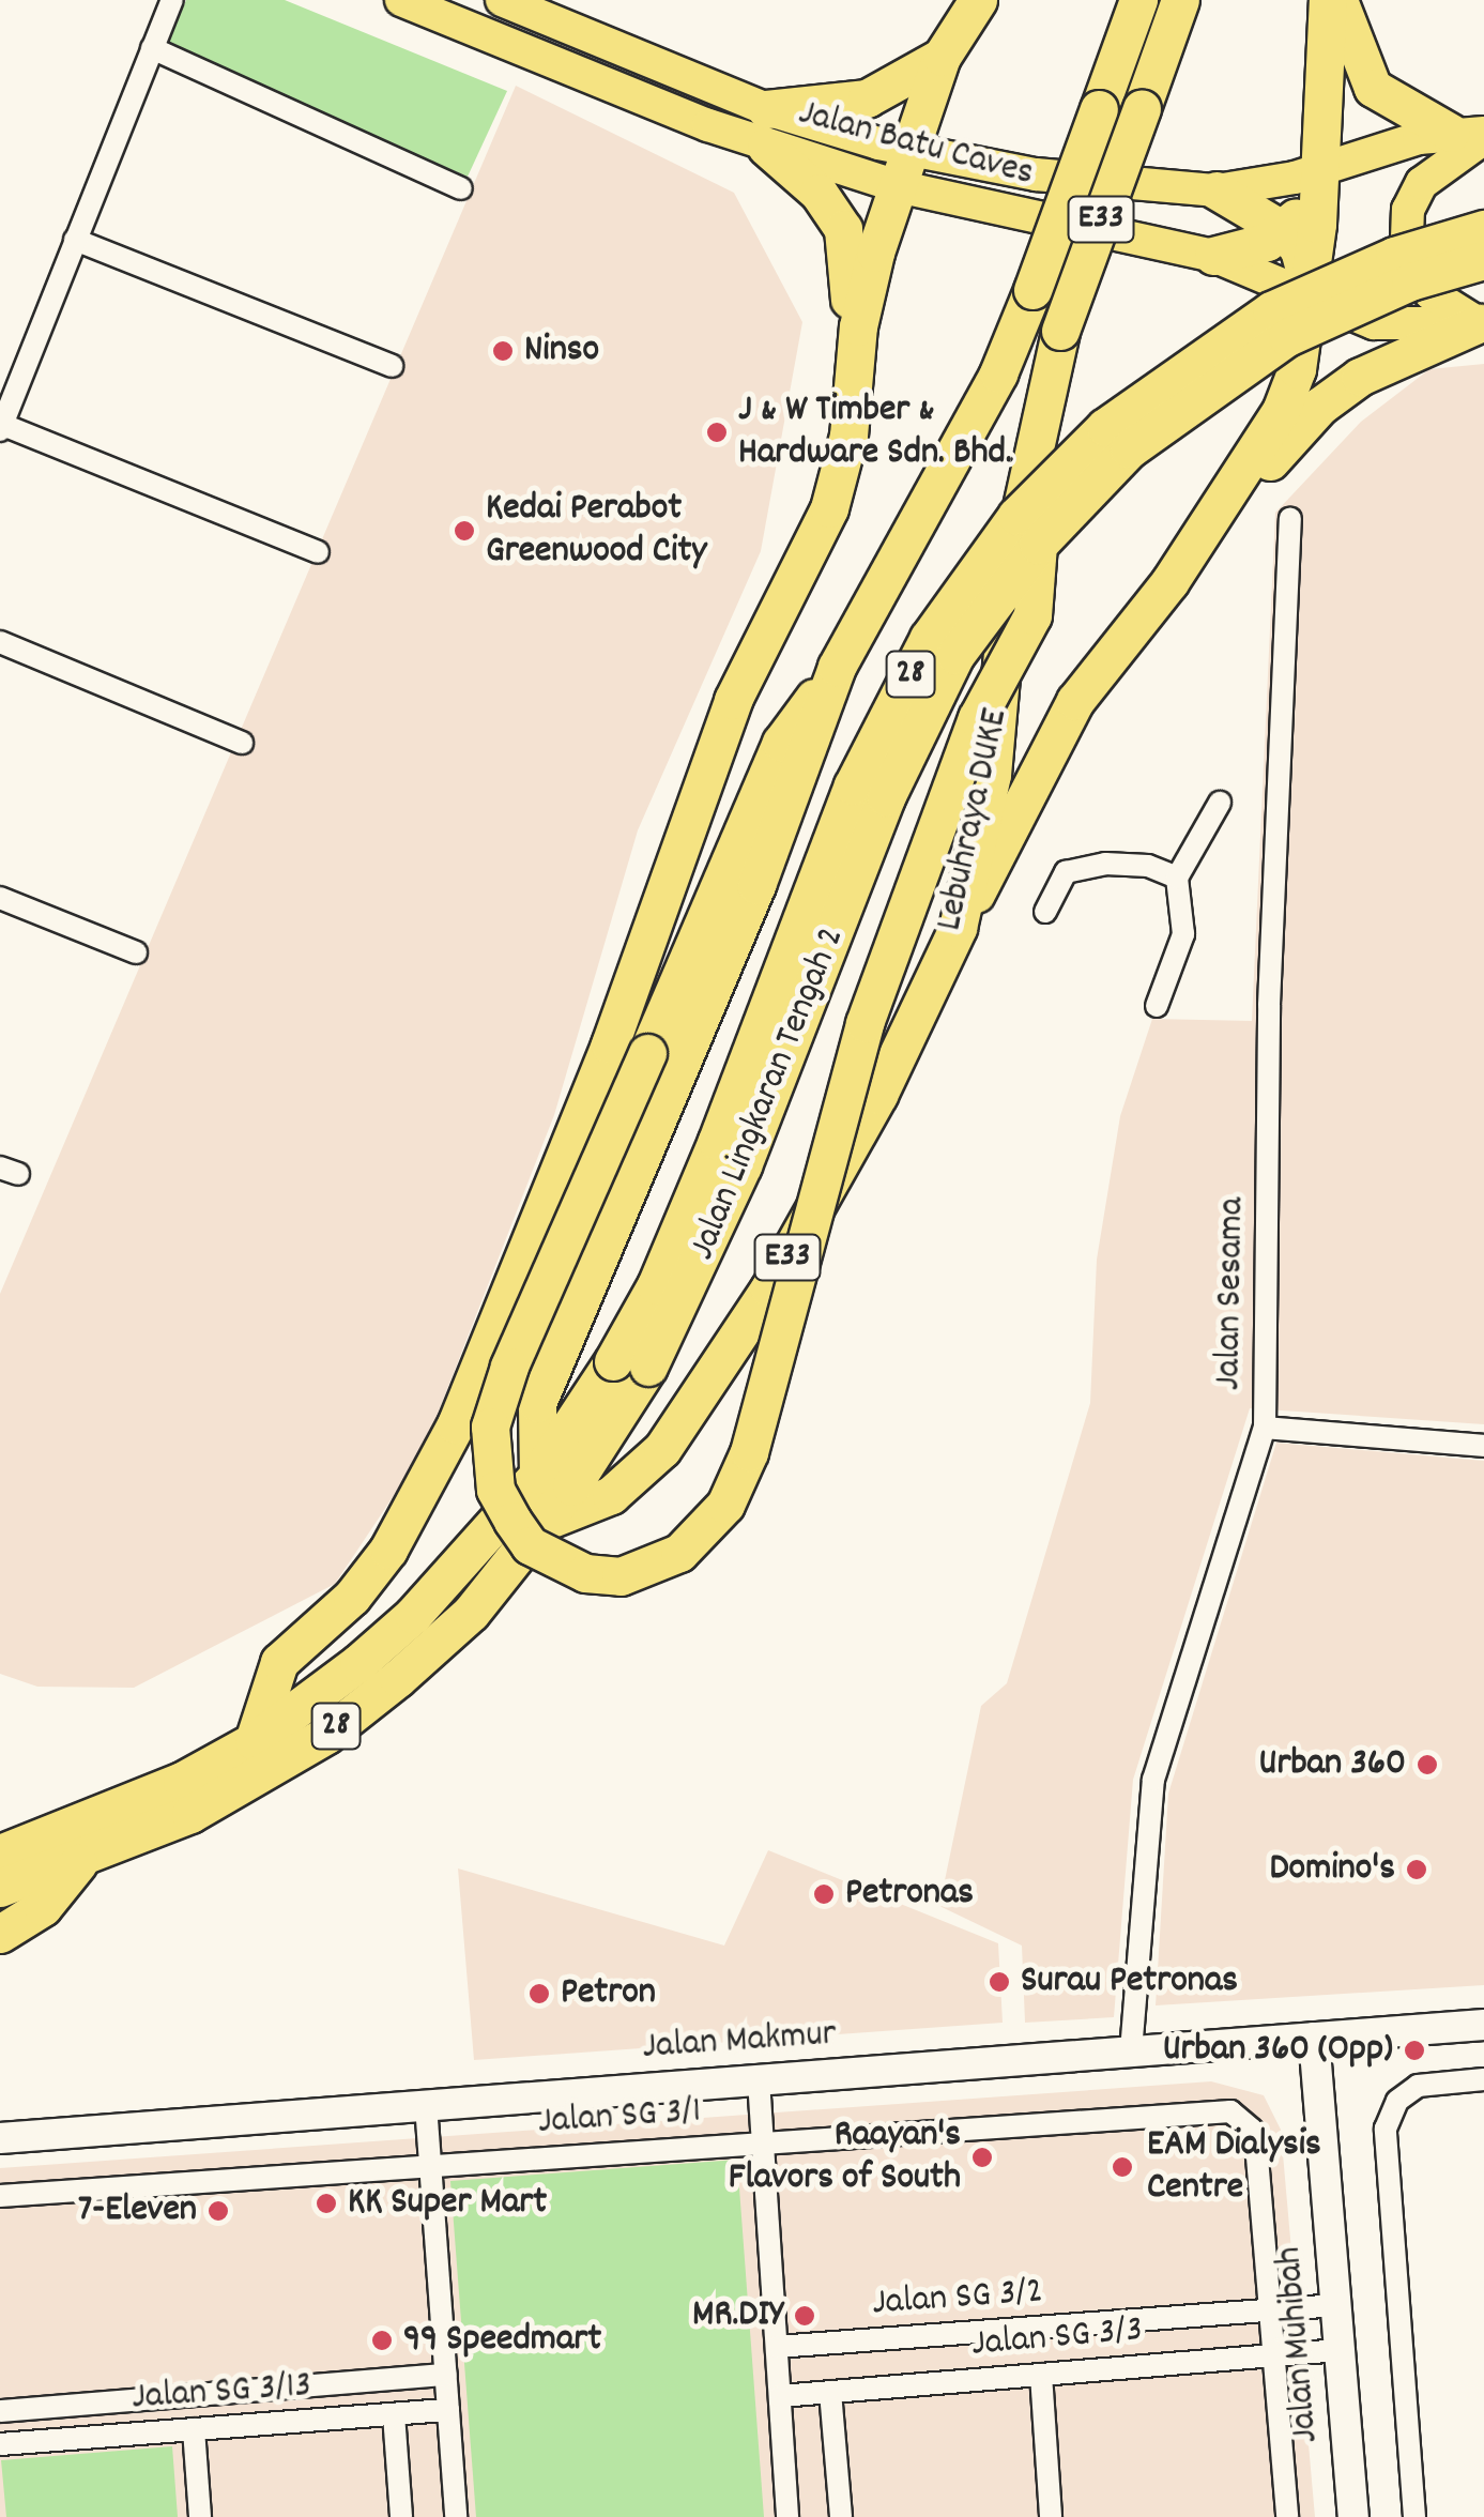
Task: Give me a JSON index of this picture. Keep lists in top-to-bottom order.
{
  "streets": {
    "highway": [
      "E33",
      "28",
      "Lebuhraya DUKE",
      "Jalan Lingkaran Tengah 2"
    ],
    "main road": ["Jalan Batu Caves"],
    "street": [
      "Jalan Sesama",
      "Jalan Makmur",
      "Jalan SG 3/1",
      "Jalan SG 3/2",
      "Jalan SG 3/3",
      "Jalan Muhibah",
      "Jalan SG 3/13"
    ]
  },
  "crossings": [
    ["E33", "Jalan Lingkaran Tengah 2"],
    ["Lebuhraya DUKE", "Jalan Lingkaran Tengah 2"],
    ["Jalan Sesama", "Jalan Makmur"],
    ["Jalan Makmur", "Jalan Muhibah"],
    ["Jalan SG 3/1", "Jalan SG 3/2"],
    ["Jalan SG 3/2", "Jalan Muhibah"],
    ["Jalan SG 3/3", "Jalan Muhibah"]
  ],
  "places": [
    "Ninso",
    "J & W Timber & Hardware Sdn. Bhd.",
    "Kedai Perabot Greenwood City",
    "Urban 360",
    "Domino's",
    "Petronas",
    "Surau Petronas",
    "Petron",
    "Urban 360 (Opp)",
    "Raayan's Flavors of South",
    "EAM Dialysis Centre",
    "KK Super Mart",
    "7-Eleven",
    "MR.DIY",
    "99 Speedmart"
  ]
}
